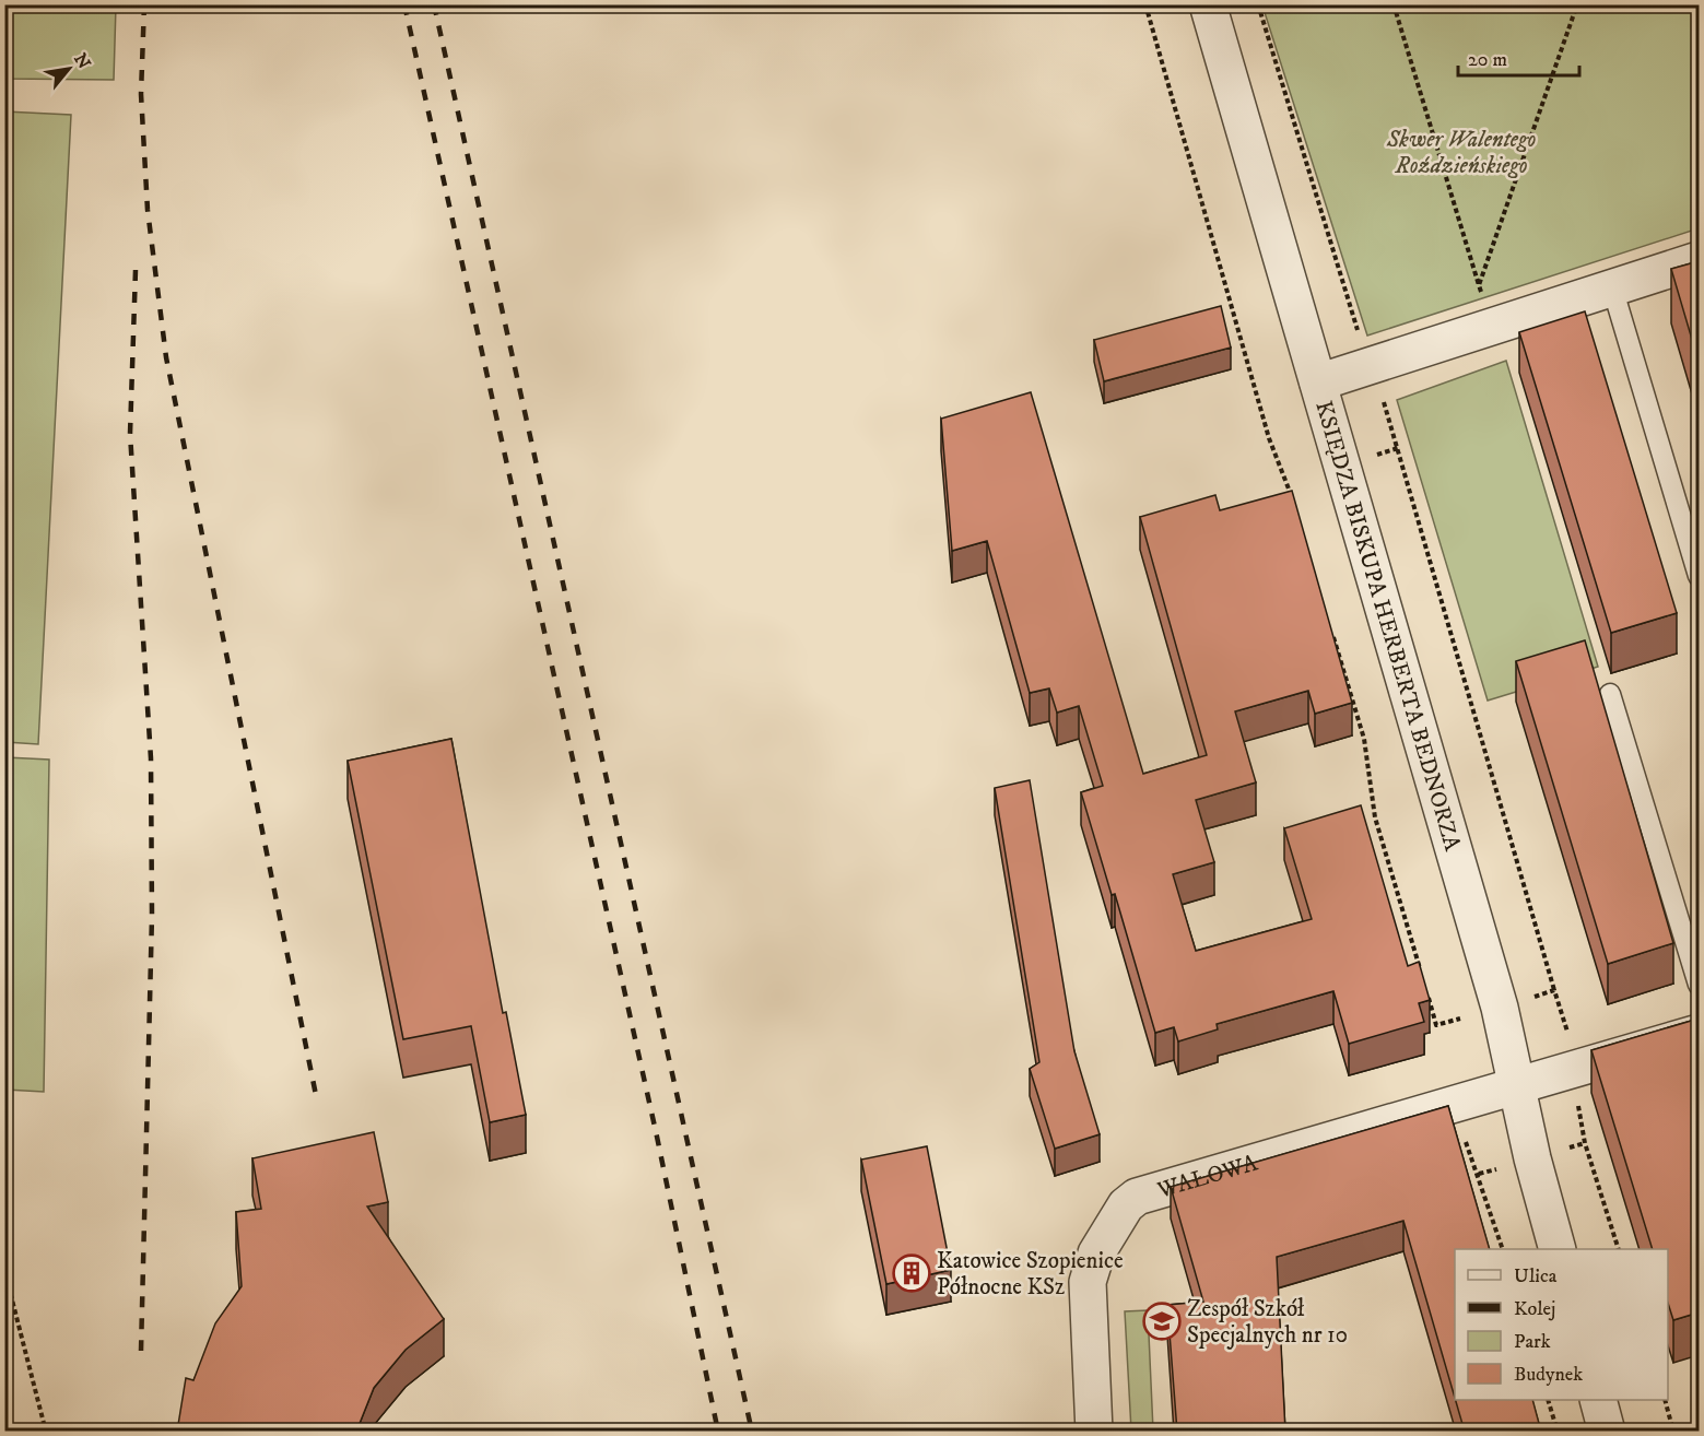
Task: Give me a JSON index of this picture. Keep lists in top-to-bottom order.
{
  "streets": {
    "street": ["KSIĘDZA BISKUPA HERBERTA BEDNORZA", "WAŁOWA"]
  },
  "crossings": [
    ["KSIĘDZA BISKUPA HERBERTA BEDNORZA", "WAŁOWA"]
  ],
  "parks": ["Skwer Walentego Roździeńskiego"],
  "places": {
    "building": ["Katowice Szopienice Północne KSz"],
    "school or university": ["Zespół Szkół Specjalnych nr 10"]
  },
  "legend": [
    "Ulica",
    "Kolej",
    "Park",
    "Budynek"
  ],
  "scale_bar": "20 m",
  "north": "top right"
}
